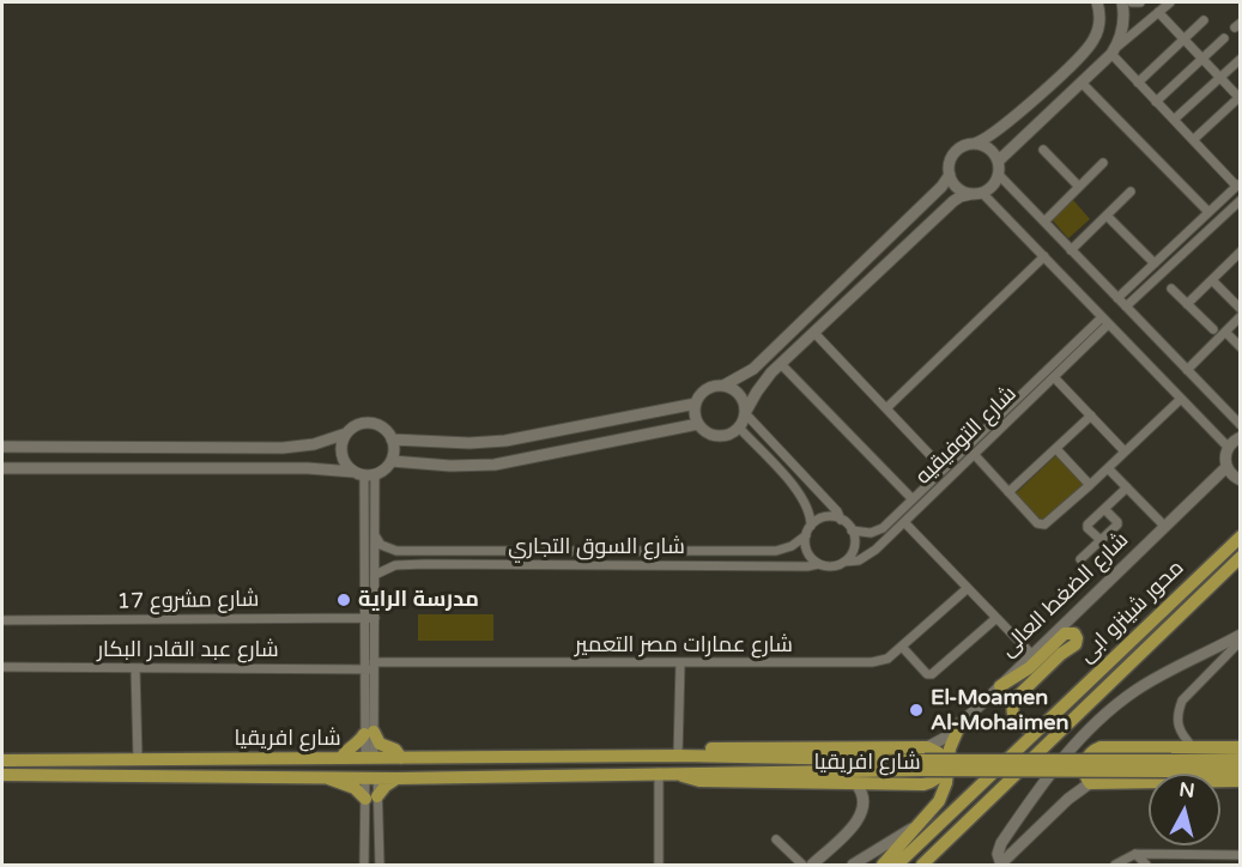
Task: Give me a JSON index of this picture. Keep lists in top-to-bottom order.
{
  "streets": {
    "main road": ["محور شينزو ابى", "شارع افريقيا"],
    "street": [
      "شارع التوفيقيه",
      "شارع السوق التجاري",
      "شارع الضغط العالى",
      "شارع مشروع 17",
      "شارع عمارات مصر التعمير",
      "شارع عبد القادر البكار"
    ]
  },
  "crossings": [
    ["شارع التوفيقيه", "شارع السوق التجاري"],
    ["شارع الضغط العالى", "شارع افريقيا"],
    ["شارع عمارات مصر التعمير", "شارع عبد القادر البكار"]
  ],
  "places": ["مدرسة الراية", "El-Moamen Al-Mohaimen"],
  "north": "top"
}
